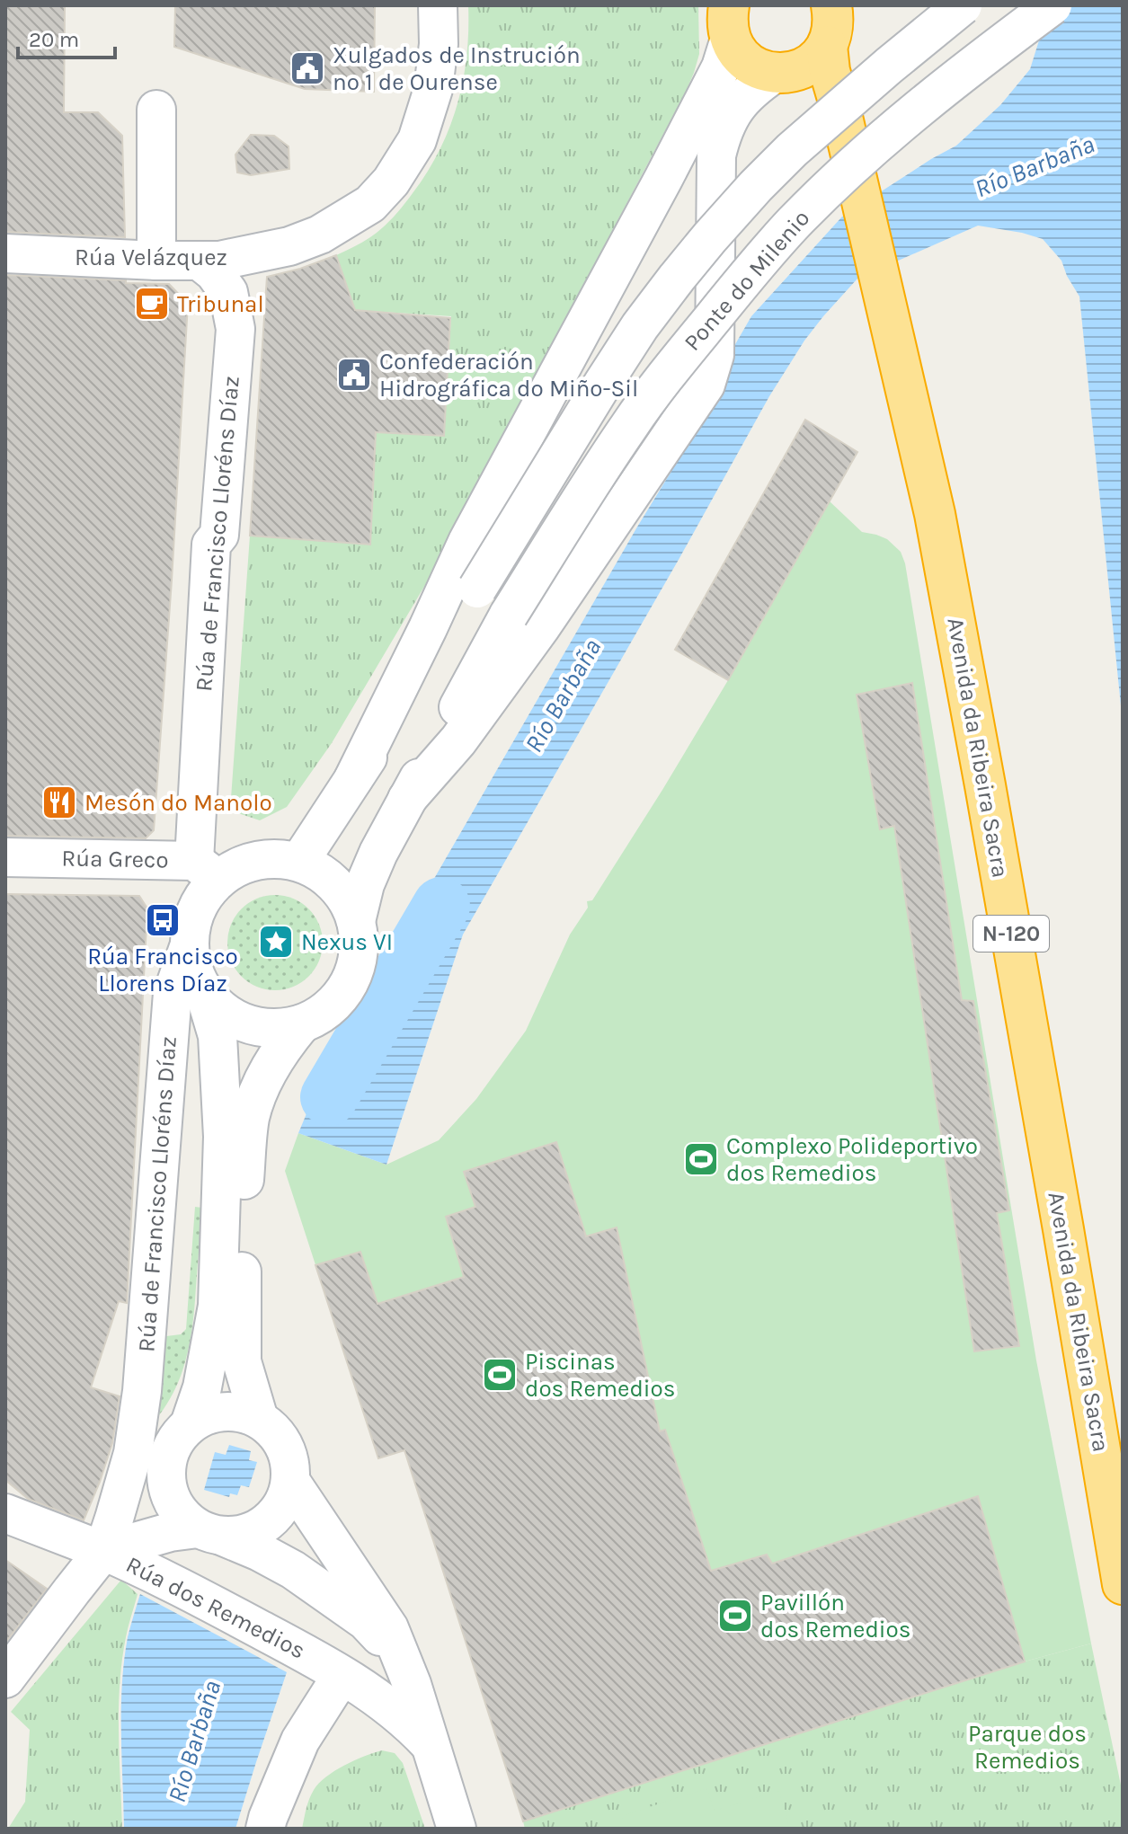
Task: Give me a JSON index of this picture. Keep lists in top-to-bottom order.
{
  "streets": {
    "highway": ["Avenida da Ribeira Sacra", "N-120"],
    "street": [
      "Rúa Velázquez",
      "Ponte do Milenio",
      "Rúa de Francisco Lloréns Díaz",
      "Rúa Greco",
      "Rúa dos Remedios"
    ]
  },
  "crossings": [
    ["Rúa Velázquez", "Rúa de Francisco Lloréns Díaz"],
    ["Rúa de Francisco Lloréns Díaz", "Rúa Greco"],
    ["Rúa de Francisco Lloréns Díaz", "Rúa dos Remedios"],
    ["Avenida da Ribeira Sacra", "N-120"]
  ],
  "water": ["Río Barbaña"],
  "parks": ["Parque dos Remedios"],
  "places": {
    "public building": ["Xulgados de Instrución nº 1 de Ourense", "Confederación Hidrográfica do Miño-Sil"],
    "cafe": ["Tribunal"],
    "restaurant": ["Mesón do Manolo"],
    "bus stop": ["Rúa Francisco Llorens Díaz"],
    "place": ["Nexus VI"],
    "sports": ["Complexo Polideportivo dos Remedios", "Piscinas dos Remedios", "Pavillón dos Remedios"]
  },
  "scale_bar": "20 m"
}
